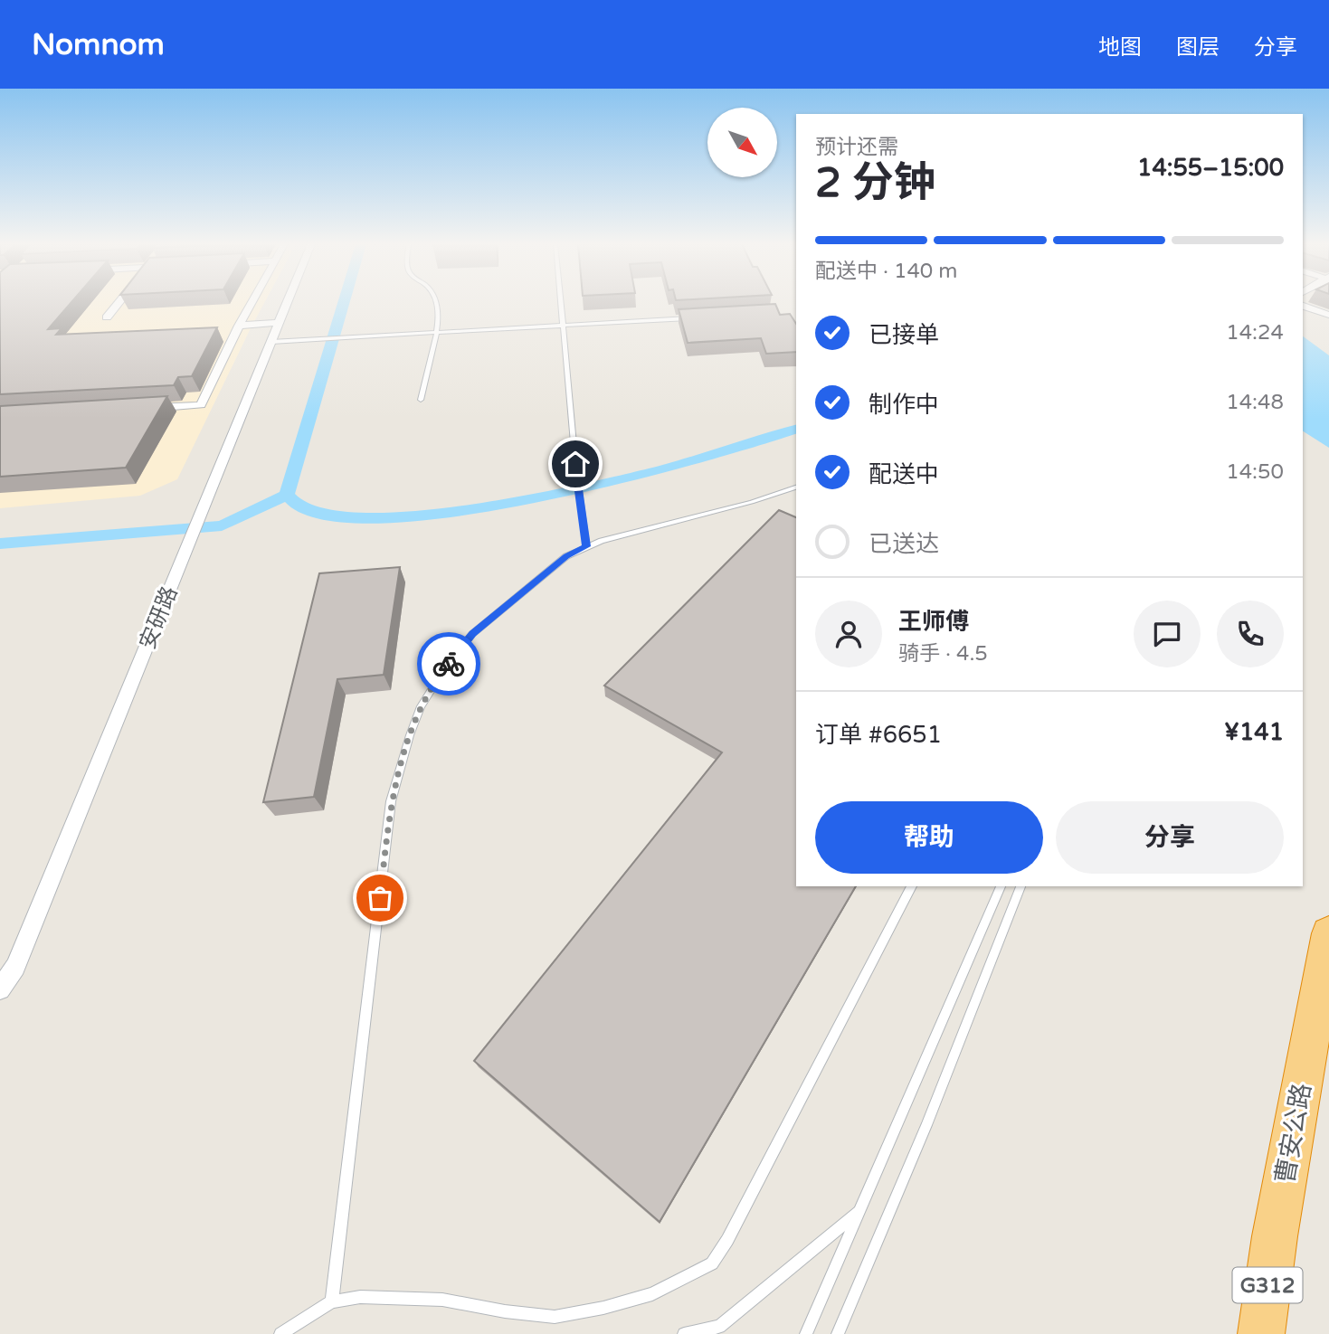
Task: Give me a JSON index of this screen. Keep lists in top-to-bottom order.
{
  "streets": {
    "highway": ["曹安公路", "G312"],
    "street": ["安研路"]
  },
  "north": "bottom right",
  "page": {
    "header": "Nomnom",
    "nav": ["地图", "图层", "分享"],
    "heading": ["2 分钟", "预计还需", "14:55–15:00"],
    "panel": [
      "王师傅",
      "骑手 · 4.5",
      "订单 #6651",
      "¥141"
    ],
    "bar": "配送中 · 140 m",
    "list": [
      ["已接单", "14:24"],
      ["制作中", "14:48"],
      ["配送中", "14:50"],
      "已送达"
    ],
    "buttons": ["帮助", "分享"]
  }
}
